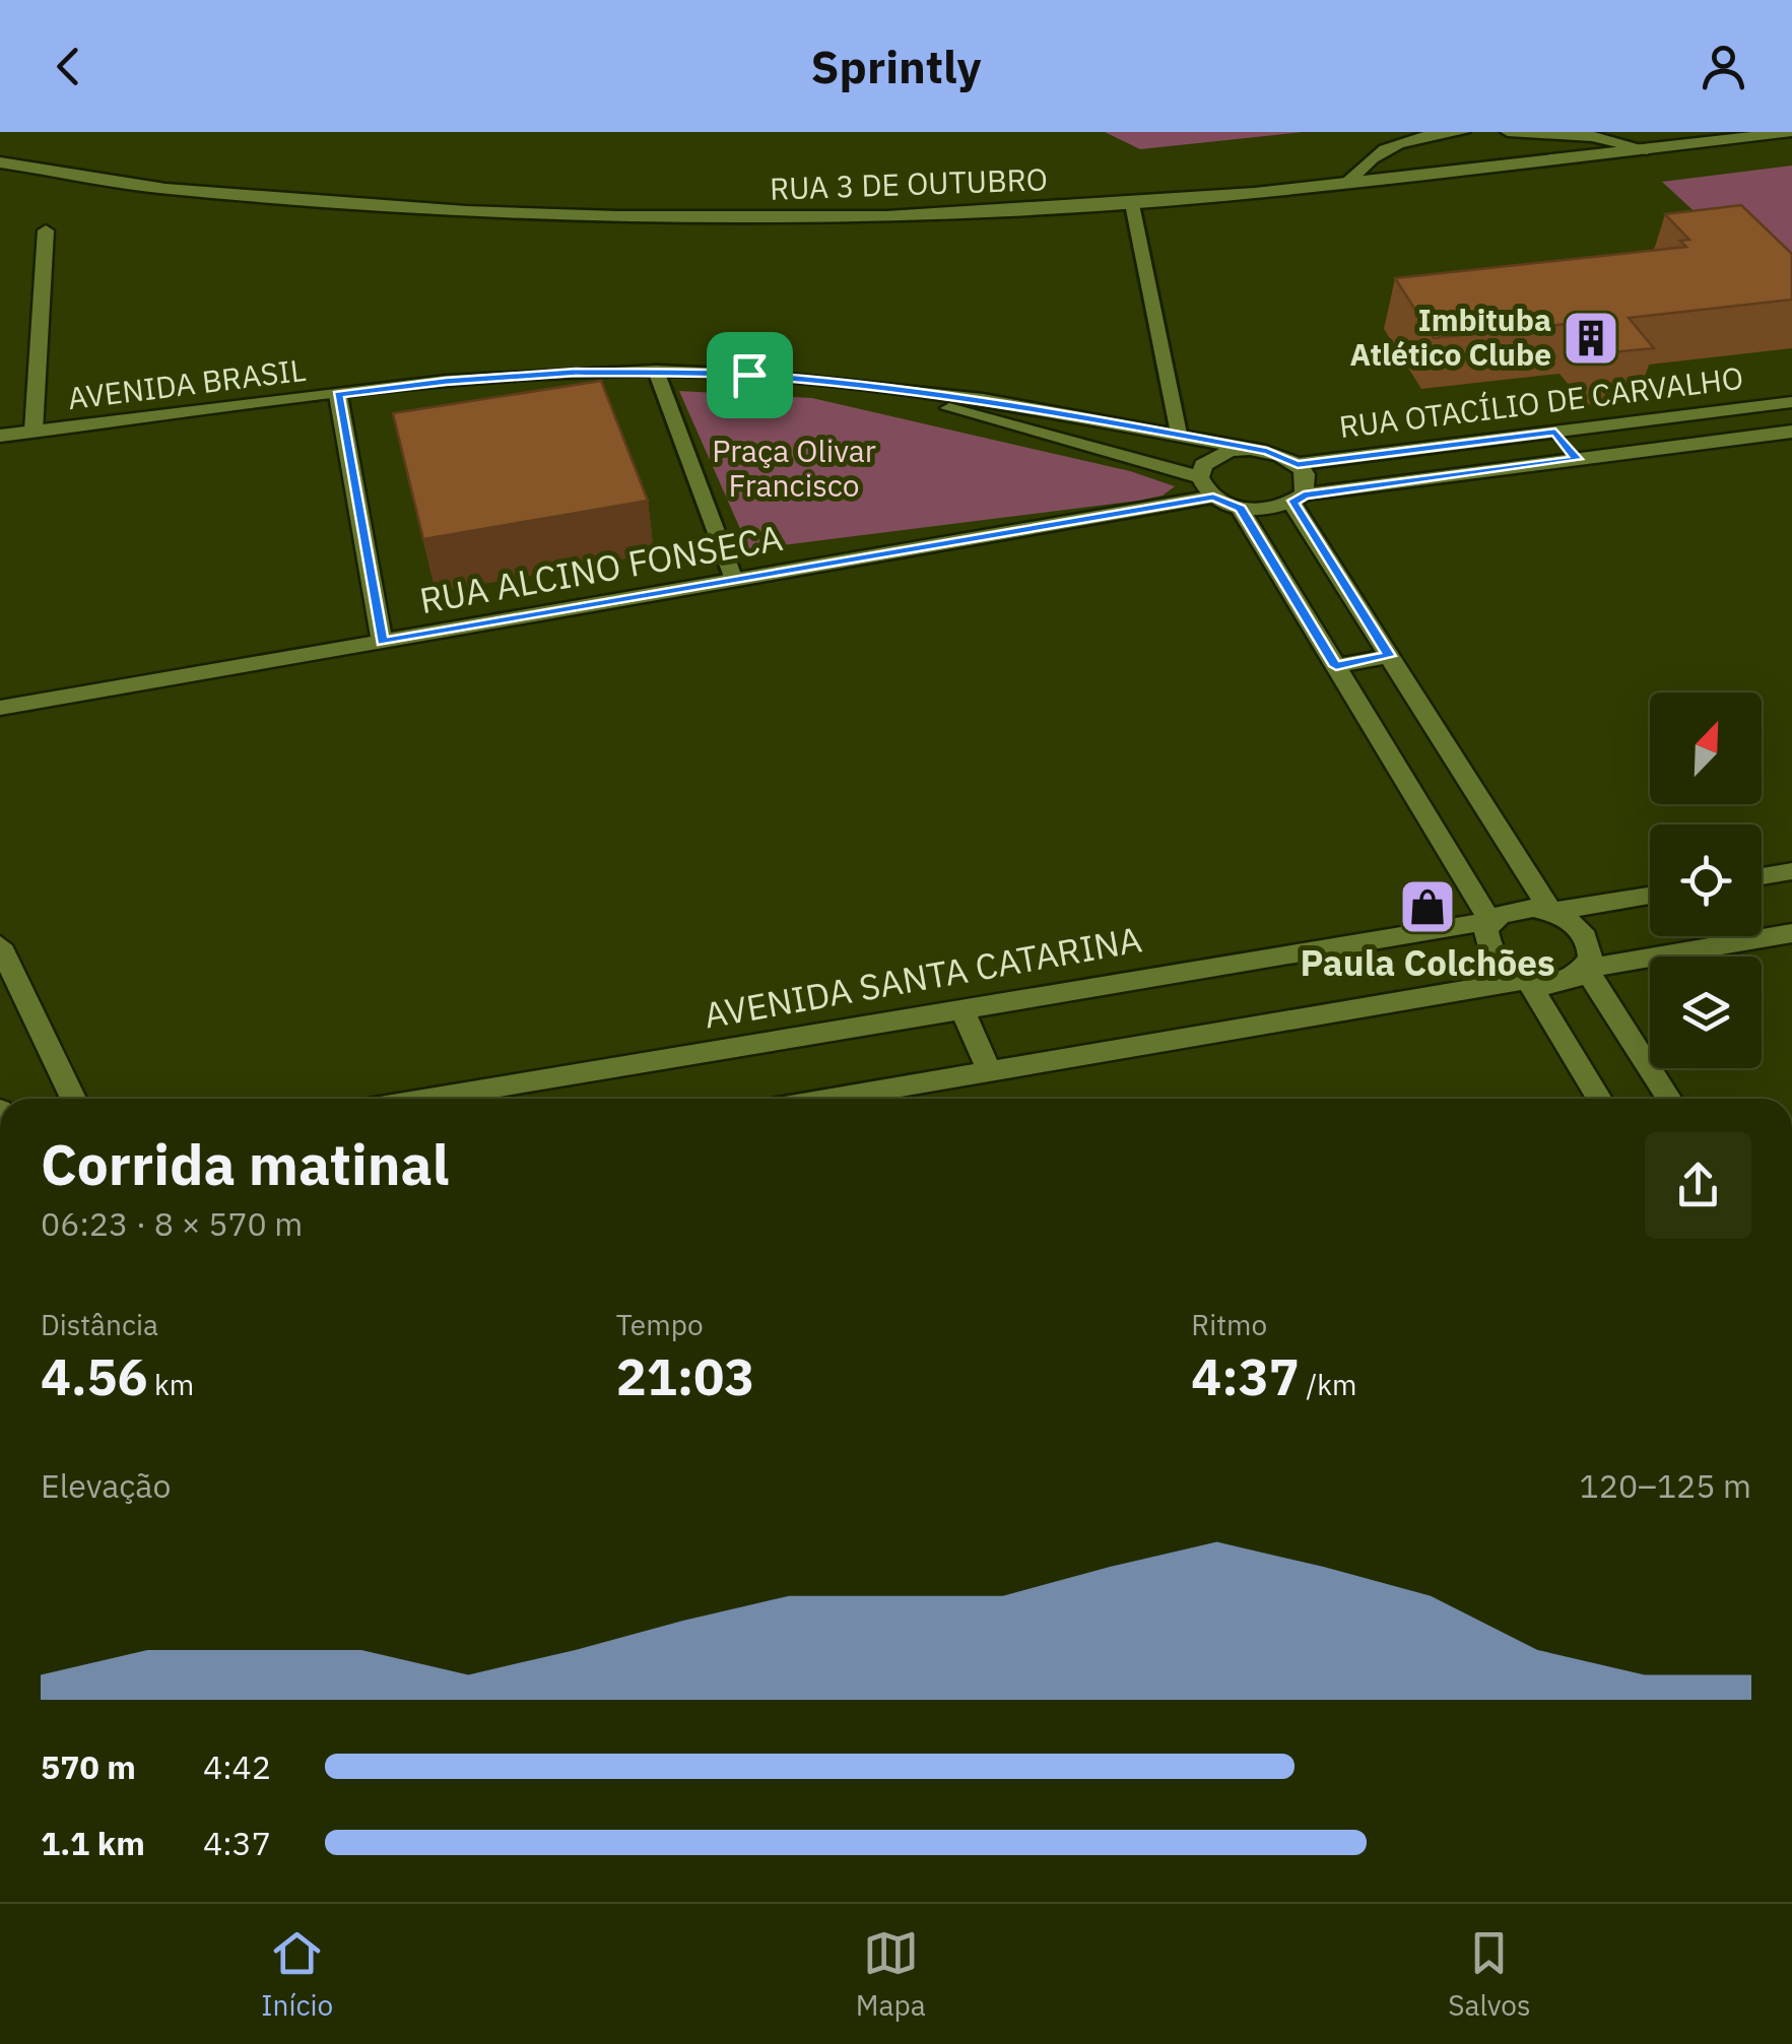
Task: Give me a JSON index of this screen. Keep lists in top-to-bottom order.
{
  "streets": {
    "street": [
      "RUA 3 DE OUTUBRO",
      "AVENIDA BRASIL",
      "RUA OTACÍLIO DE CARVALHO",
      "RUA ALCINO FONSECA",
      "AVENIDA SANTA CATARINA"
    ]
  },
  "crossings": [
    ["AVENIDA BRASIL", "RUA OTACÍLIO DE CARVALHO"]
  ],
  "parks": ["Praça Olivar Francisco"],
  "places": {
    "building": ["Imbituba Atlético Clube"],
    "shop": ["Paula Colchões"]
  },
  "north": "top right",
  "page": {
    "header": "Sprintly",
    "heading": ["Corrida matinal", "06:23 · 8 × 570 m"],
    "stats": [
      ["Distância", "4.56 km"],
      ["Tempo", "21:03"],
      ["Ritmo", "4:37 /km"]
    ],
    "chart": ["Elevação", "120–125 m"],
    "list": [
      {
        "name": "570 m",
        "note": "4:42"
      },
      {
        "name": "1.1 km",
        "note": "4:37"
      }
    ],
    "tabs": ["Início", "Mapa", "Salvos"]
  }
}
